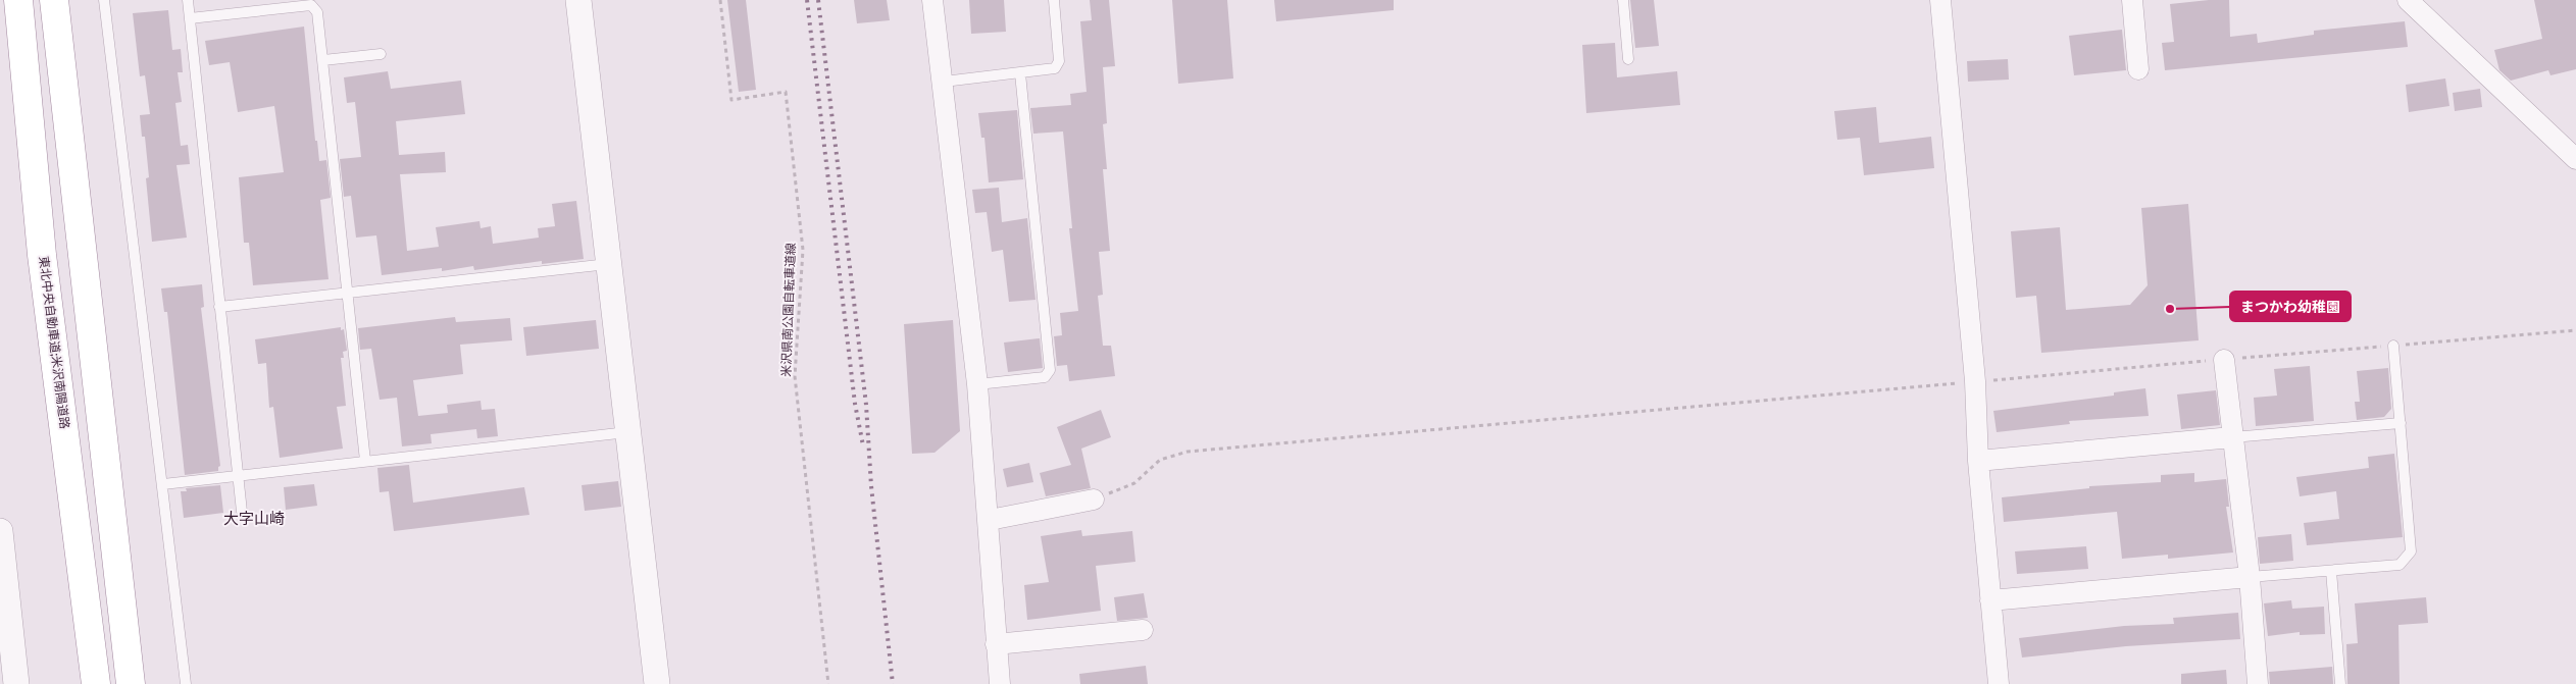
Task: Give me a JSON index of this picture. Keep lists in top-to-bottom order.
{
  "streets": {
    "highway": ["東北中央自動車道;米沢南陽道路"],
    "path": ["米沢県南公園自転車道線"]
  },
  "districts": ["大字山崎"],
  "places": ["まつかわ幼稚園"]
}
